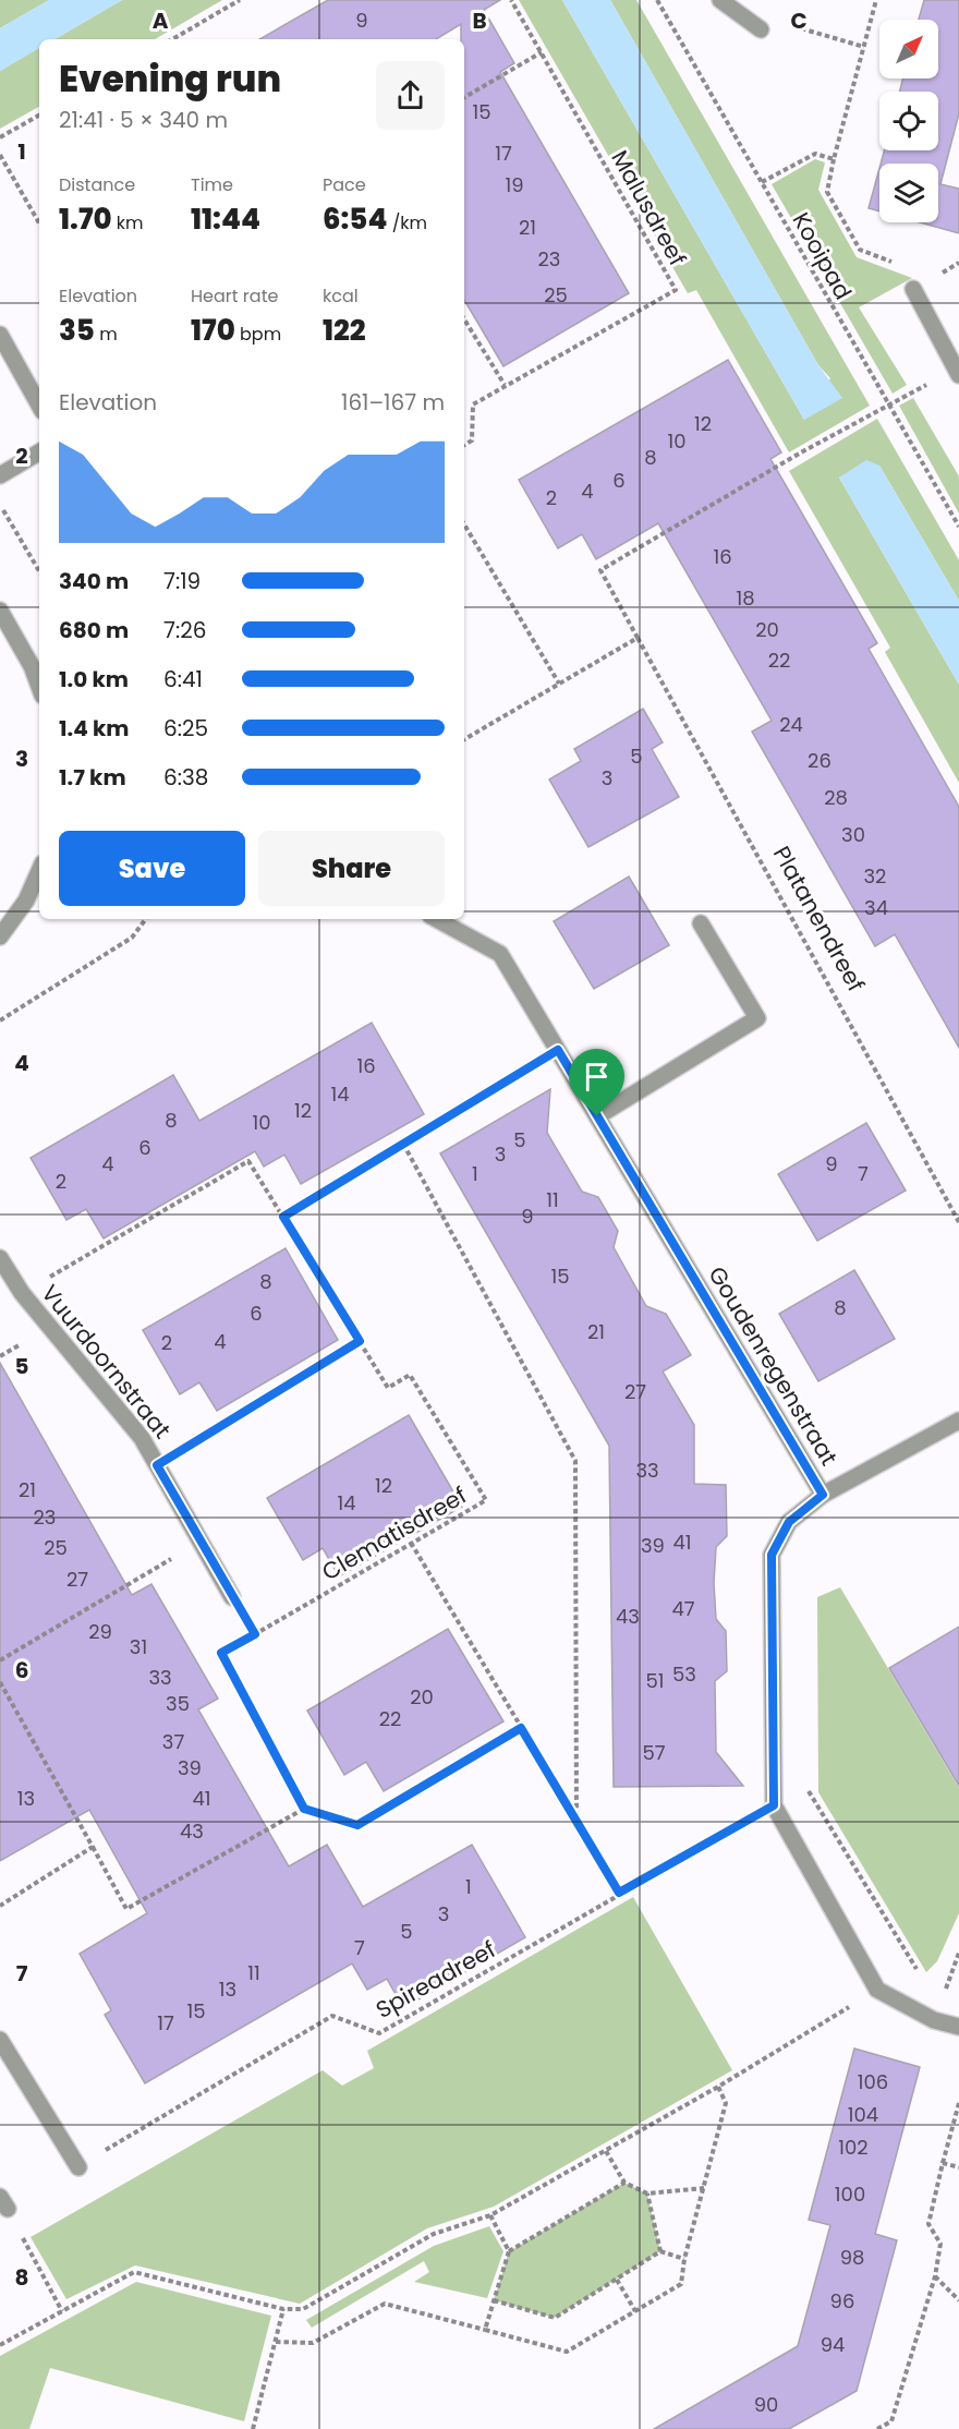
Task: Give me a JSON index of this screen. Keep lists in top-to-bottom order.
{
  "streets": {
    "street": ["Vuurdoornstraat", "Goudenregenstraat"],
    "path": [
      "Malusdreef",
      "Kooipad",
      "Platanendreef",
      "Clematisdreef",
      "Spireadreef"
    ]
  },
  "crossings": [
    ["Kooipad", "Platanendreef"],
    ["Vuurdoornstraat", "Clematisdreef"],
    ["Goudenregenstraat", "Spireadreef"]
  ],
  "house_numbers": [
    "9",
    "15",
    "17",
    "19",
    "21",
    "23",
    "25",
    "12",
    "10",
    "8",
    "6",
    "4",
    "2",
    "16",
    "18",
    "20",
    "22",
    "24",
    "5",
    "26",
    "3",
    "28",
    "30",
    "32",
    "34",
    "16",
    "14",
    "12",
    "8",
    "10",
    "5",
    "6",
    "3",
    "4",
    "9",
    "1",
    "7",
    "2",
    "11",
    "9",
    "15",
    "8",
    "8",
    "6",
    "21",
    "4",
    "2",
    "27",
    "33",
    "12",
    "21",
    "14",
    "23",
    "41",
    "39",
    "25",
    "27",
    "47",
    "43",
    "29",
    "31",
    "53",
    "33",
    "51",
    "20",
    "35",
    "22",
    "37",
    "57",
    "39",
    "13",
    "41",
    "43",
    "1",
    "3",
    "5",
    "7",
    "11",
    "13",
    "15",
    "17",
    "106",
    "104",
    "102",
    "100",
    "98",
    "96",
    "94",
    "90"
  ],
  "north": "top right",
  "page": {
    "heading": ["Evening run", "21:41 · 5 × 340 m"],
    "stats": [
      ["Distance", "1.70 km"],
      ["Time", "11:44"],
      ["Pace", "6:54 /km"],
      ["Elevation", "35 m"],
      ["Heart rate", "170 bpm"],
      ["kcal", "122"]
    ],
    "chart": ["Elevation", "161–167 m"],
    "list": [
      {
        "name": "340 m",
        "note": "7:19"
      },
      {
        "name": "680 m",
        "note": "7:26"
      },
      {
        "name": "1.0 km",
        "note": "6:41"
      },
      {
        "name": "1.4 km",
        "note": "6:25"
      },
      {
        "name": "1.7 km",
        "note": "6:38"
      }
    ],
    "buttons": ["Save", "Share"]
  },
  "grid": {
    "columns": ["A", "B", "C"],
    "rows": [
      "1",
      "2",
      "3",
      "4",
      "5",
      "6",
      "7",
      "8"
    ]
  }
}
